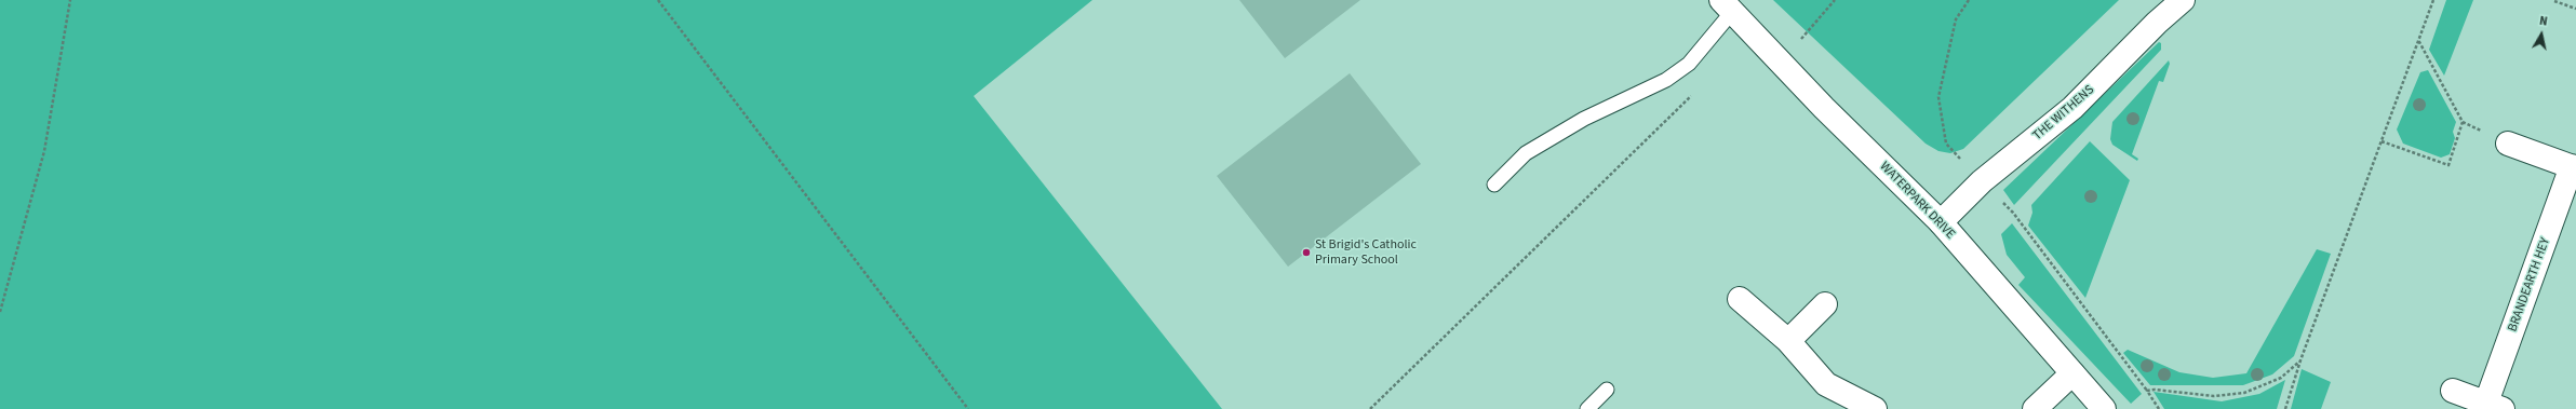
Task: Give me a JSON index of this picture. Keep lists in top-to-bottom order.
{
  "streets": {
    "street": ["THE WITHENS", "WATERPARK DRIVE", "BRANDEARTH HEY"]
  },
  "crossings": [
    ["THE WITHENS", "WATERPARK DRIVE"]
  ],
  "places": ["St Brigid's Catholic Primary School"],
  "north": "top"
}
